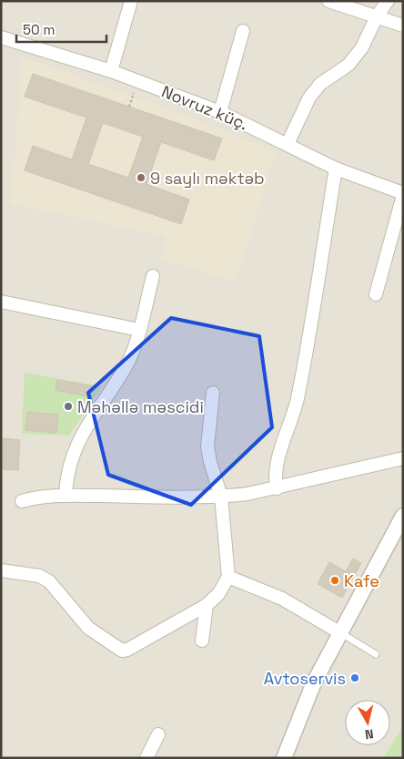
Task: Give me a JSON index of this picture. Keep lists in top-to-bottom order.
{
  "streets": {
    "street": ["Novruz küç."]
  },
  "places": [
    "9 saylı məktəb",
    "Məhəllə məscidi",
    "Kafe",
    "Avtoservis"
  ],
  "scale_bar": "50 m",
  "north": "bottom"
}
